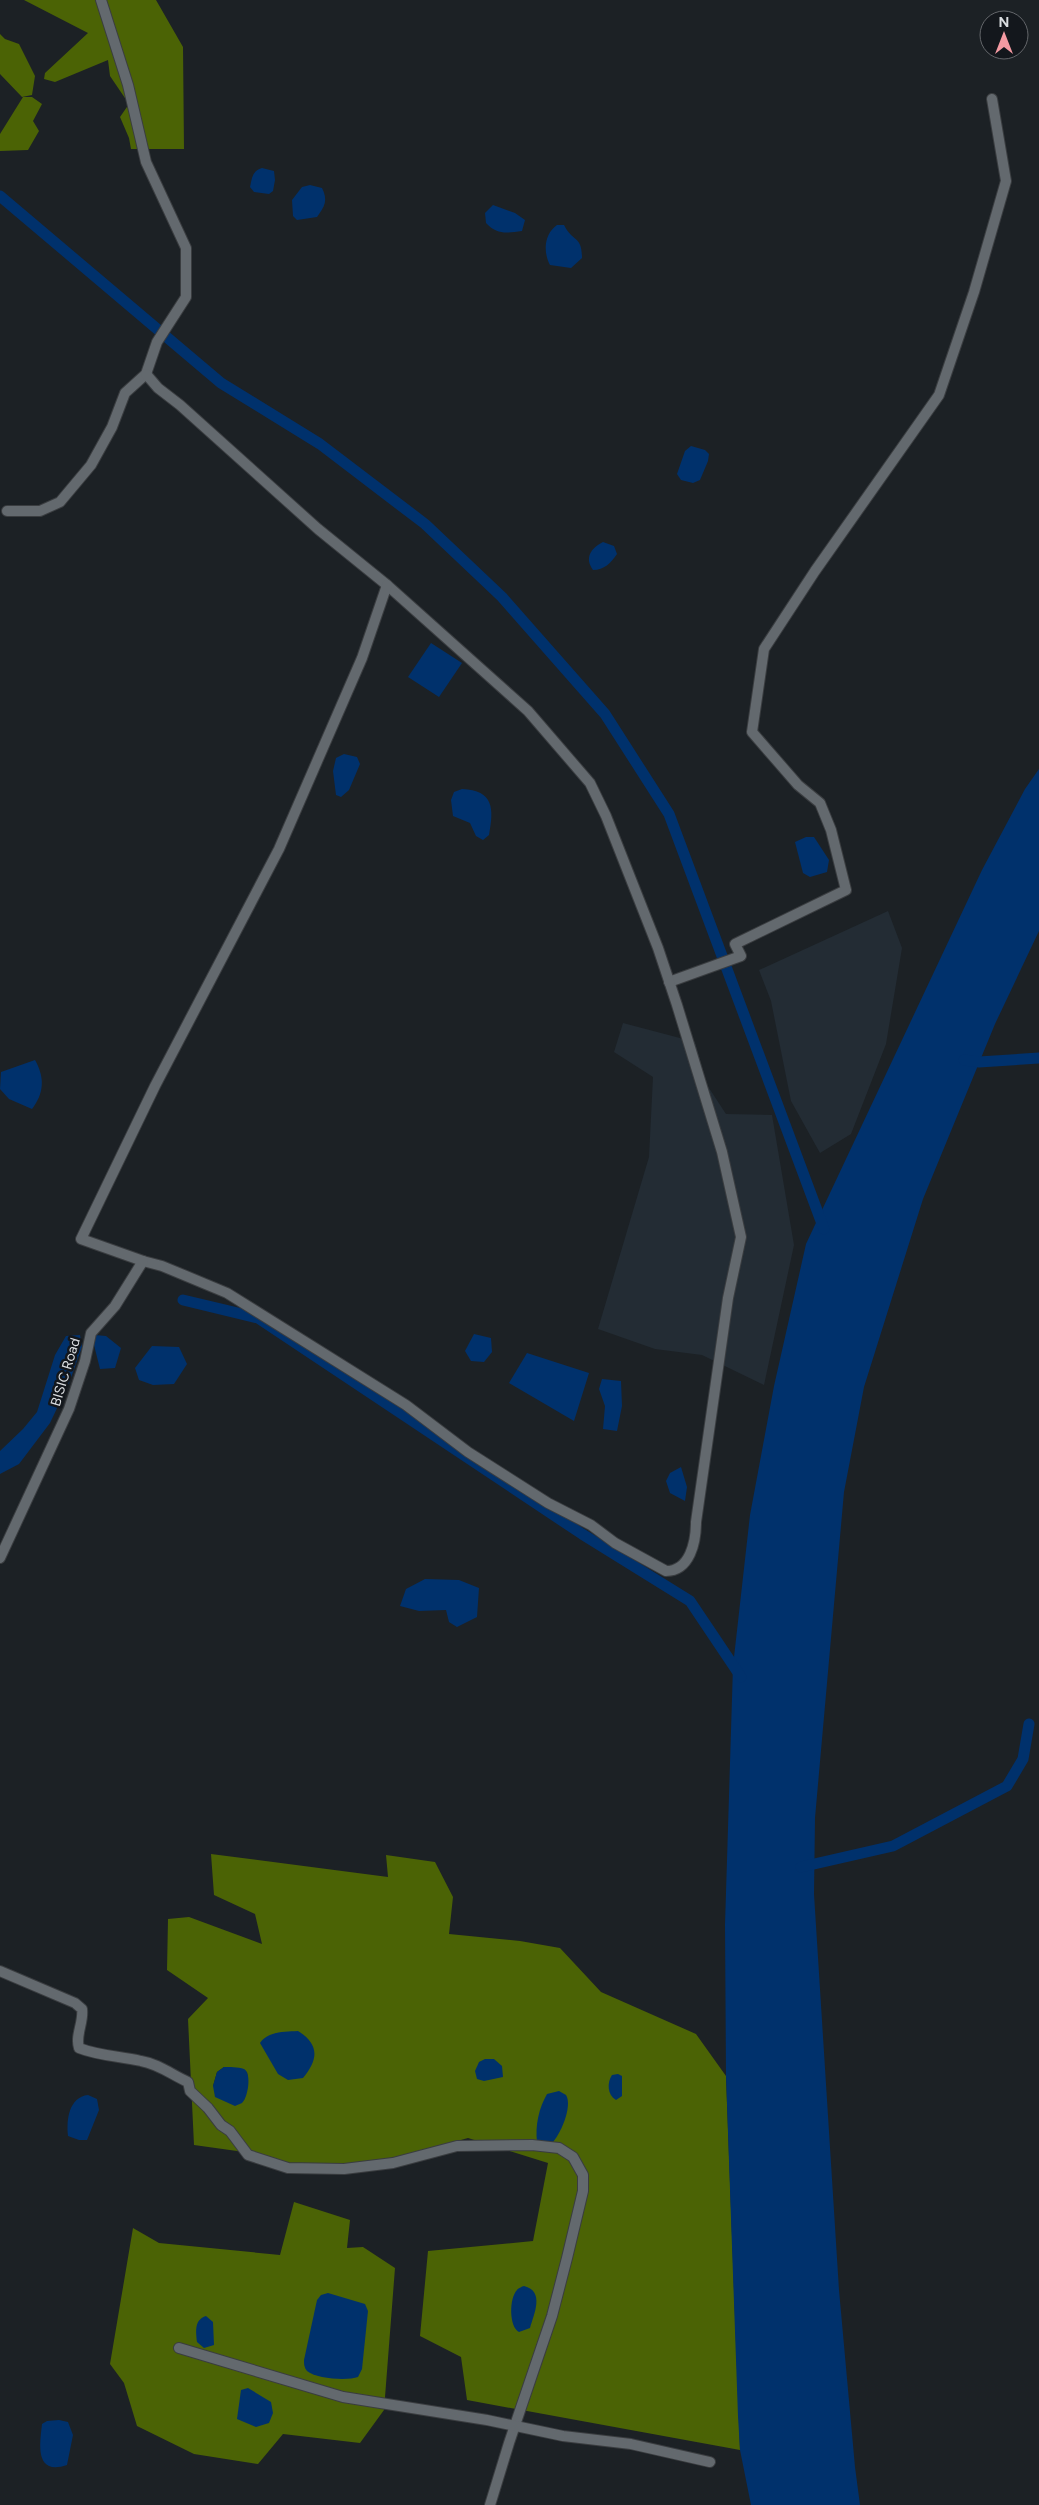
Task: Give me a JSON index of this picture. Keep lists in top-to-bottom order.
{
  "streets": {
    "street": ["BISIC Road"]
  },
  "north": "top"
}
